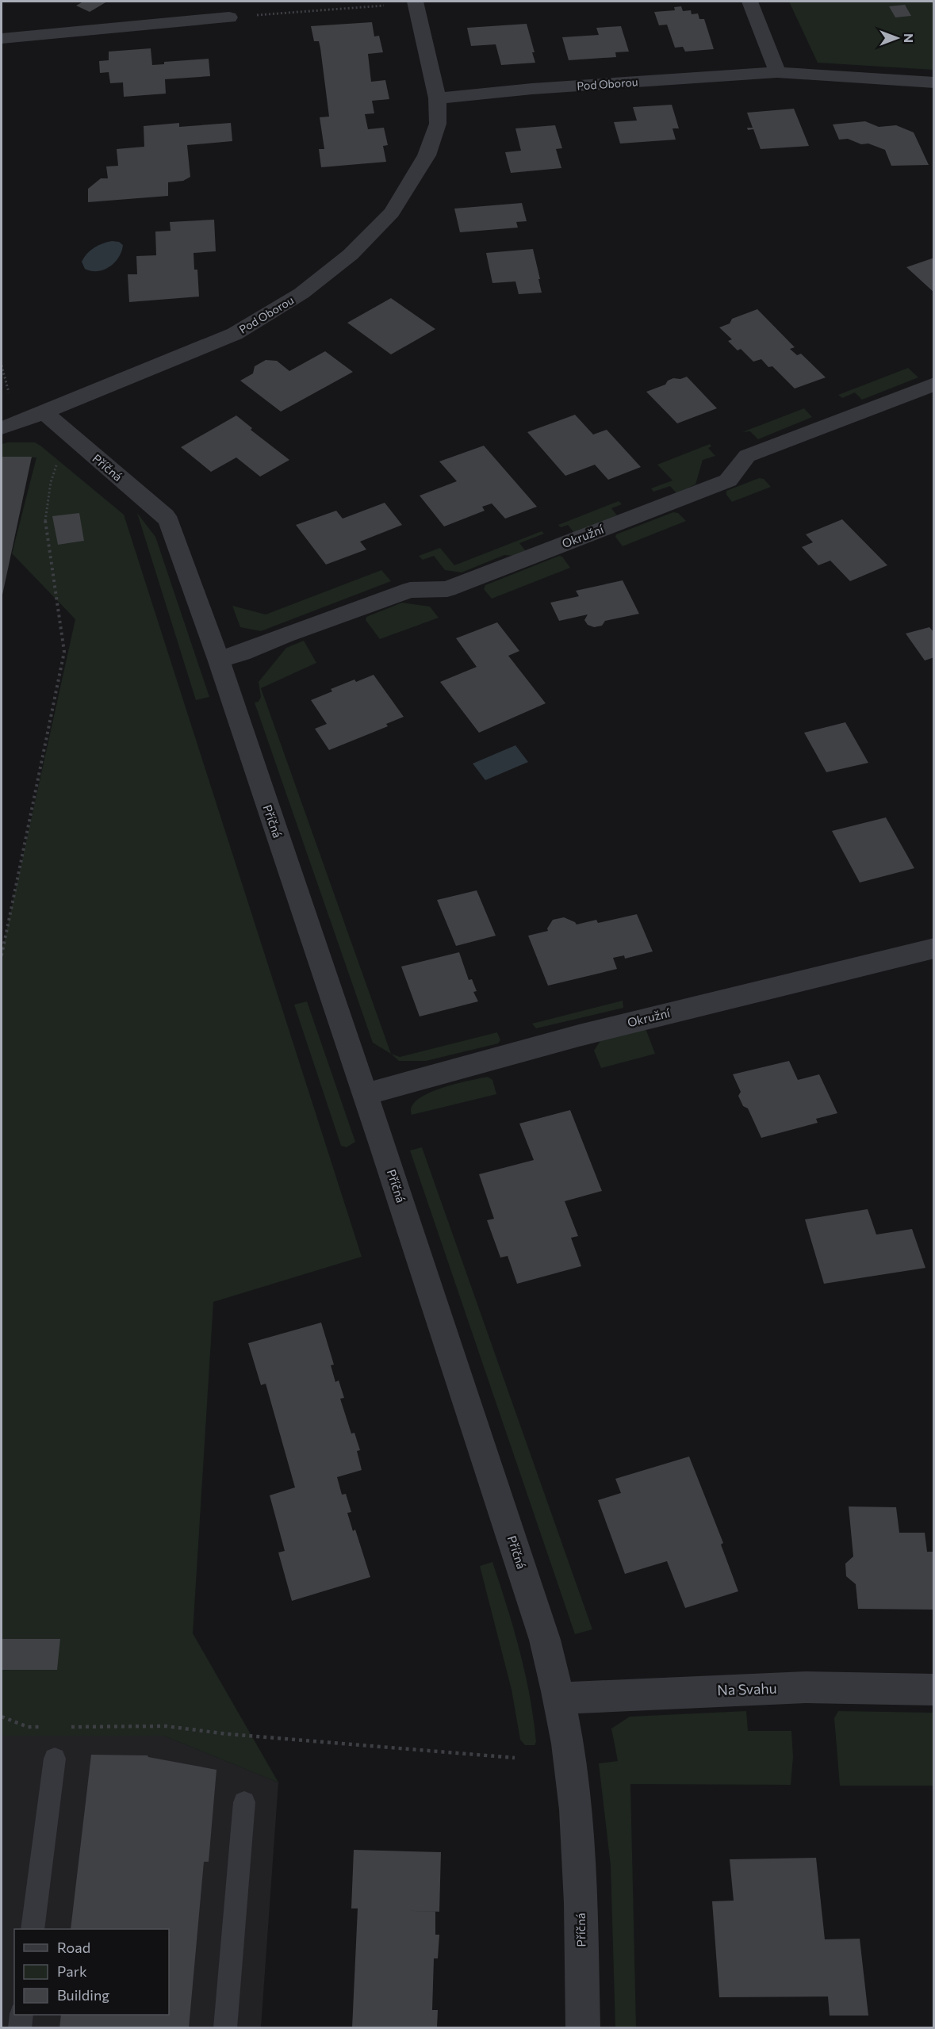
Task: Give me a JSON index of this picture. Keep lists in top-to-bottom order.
{
  "streets": {
    "street": [
      "Pod Oborou",
      "Příčná",
      "Okružní",
      "Na Svahu"
    ]
  },
  "crossings": [
    ["Pod Oborou", "Příčná"],
    ["Příčná", "Okružní"],
    ["Příčná", "Na Svahu"]
  ],
  "legend": ["Road", "Park", "Building"],
  "north": "right"
}
